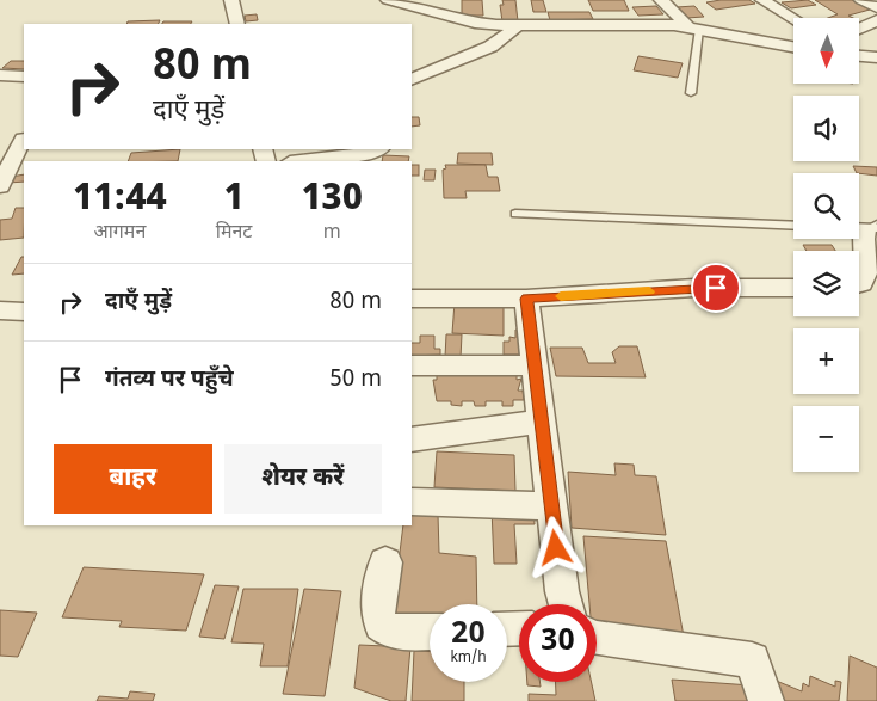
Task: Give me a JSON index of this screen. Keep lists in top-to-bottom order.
{
  "north": "bottom",
  "page": {
    "map_buttons": ["+", "−"],
    "turn": ["80 m", "दाएँ मुड़ें"],
    "eta": [
      "11:44",
      "आगमन",
      "1",
      "मिनट",
      "130",
      "m"
    ],
    "list": [
      {
        "name": "दाएँ मुड़ें",
        "value": "80 m"
      },
      {
        "name": "गंतव्य पर पहुँचे",
        "value": "50 m"
      }
    ],
    "buttons": ["बाहर", "शेयर करें"],
    "speed": "20 km/h",
    "limit": "30"
  }
}
